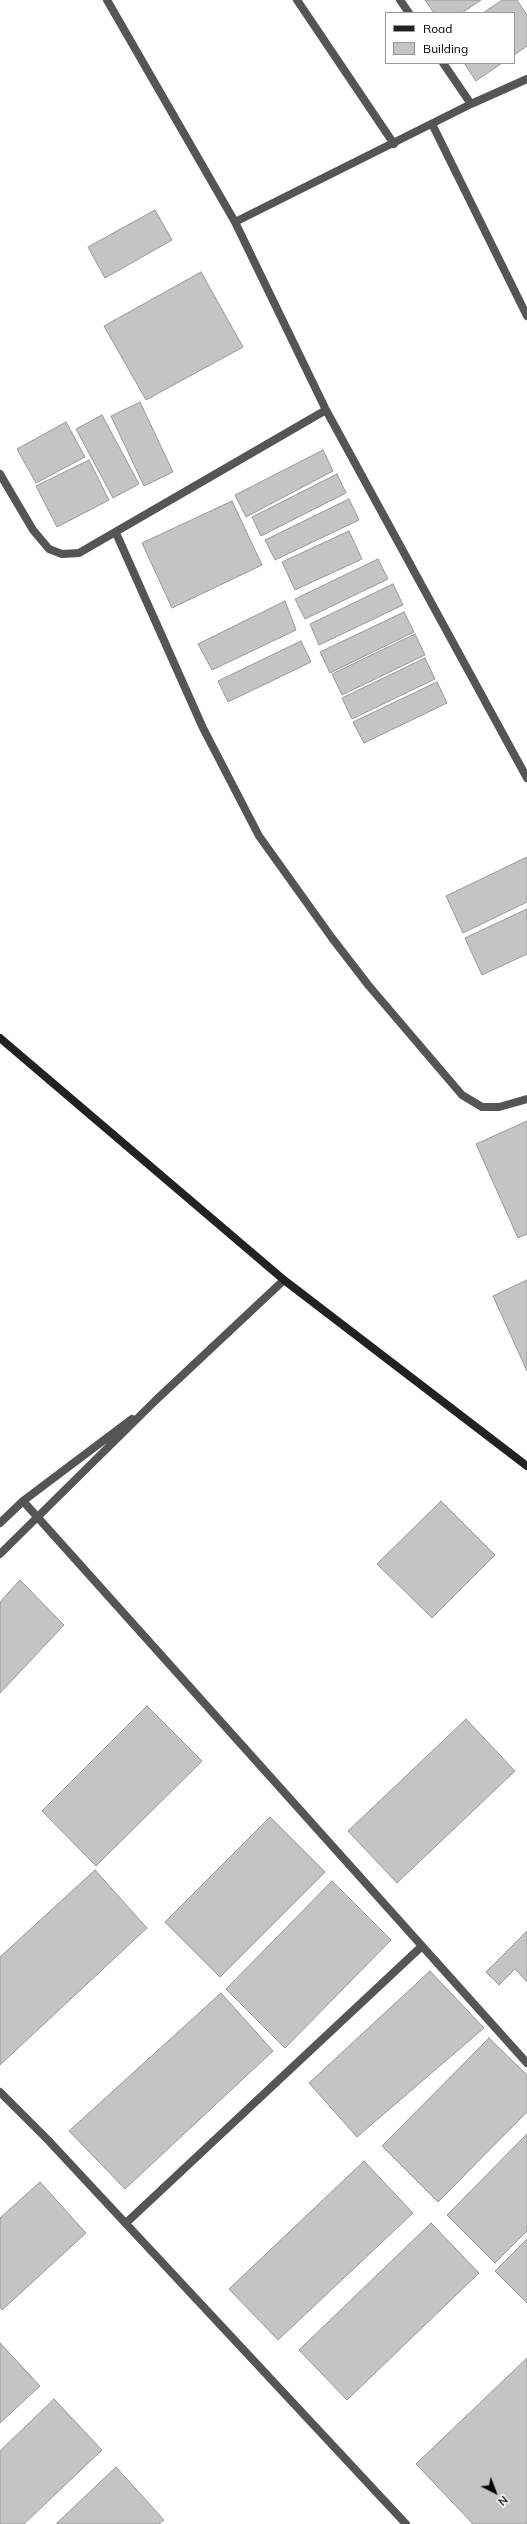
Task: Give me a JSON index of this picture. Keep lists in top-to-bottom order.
{
  "legend": ["Road", "Building"],
  "north": "bottom right"
}
